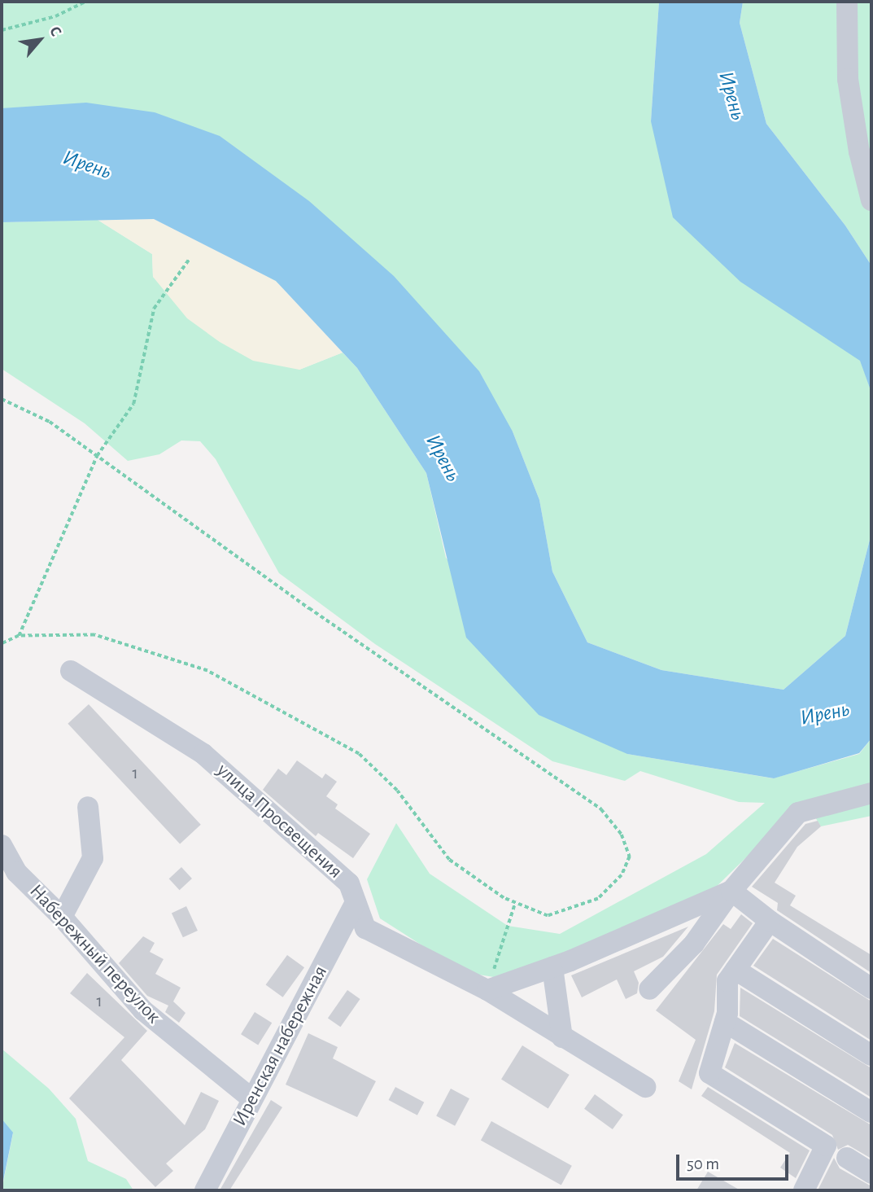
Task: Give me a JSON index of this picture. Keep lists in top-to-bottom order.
{
  "streets": {
    "street": ["улица Просвещения", "Набережный переулок", "Иренская набережная"]
  },
  "crossings": [
    ["улица Просвещения", "Иренская набережная"],
    ["Набережный переулок", "Иренская набережная"]
  ],
  "water": ["Ирень"],
  "house_numbers": ["1", "1"],
  "scale_bar": "50 m",
  "north": "top right"
}
